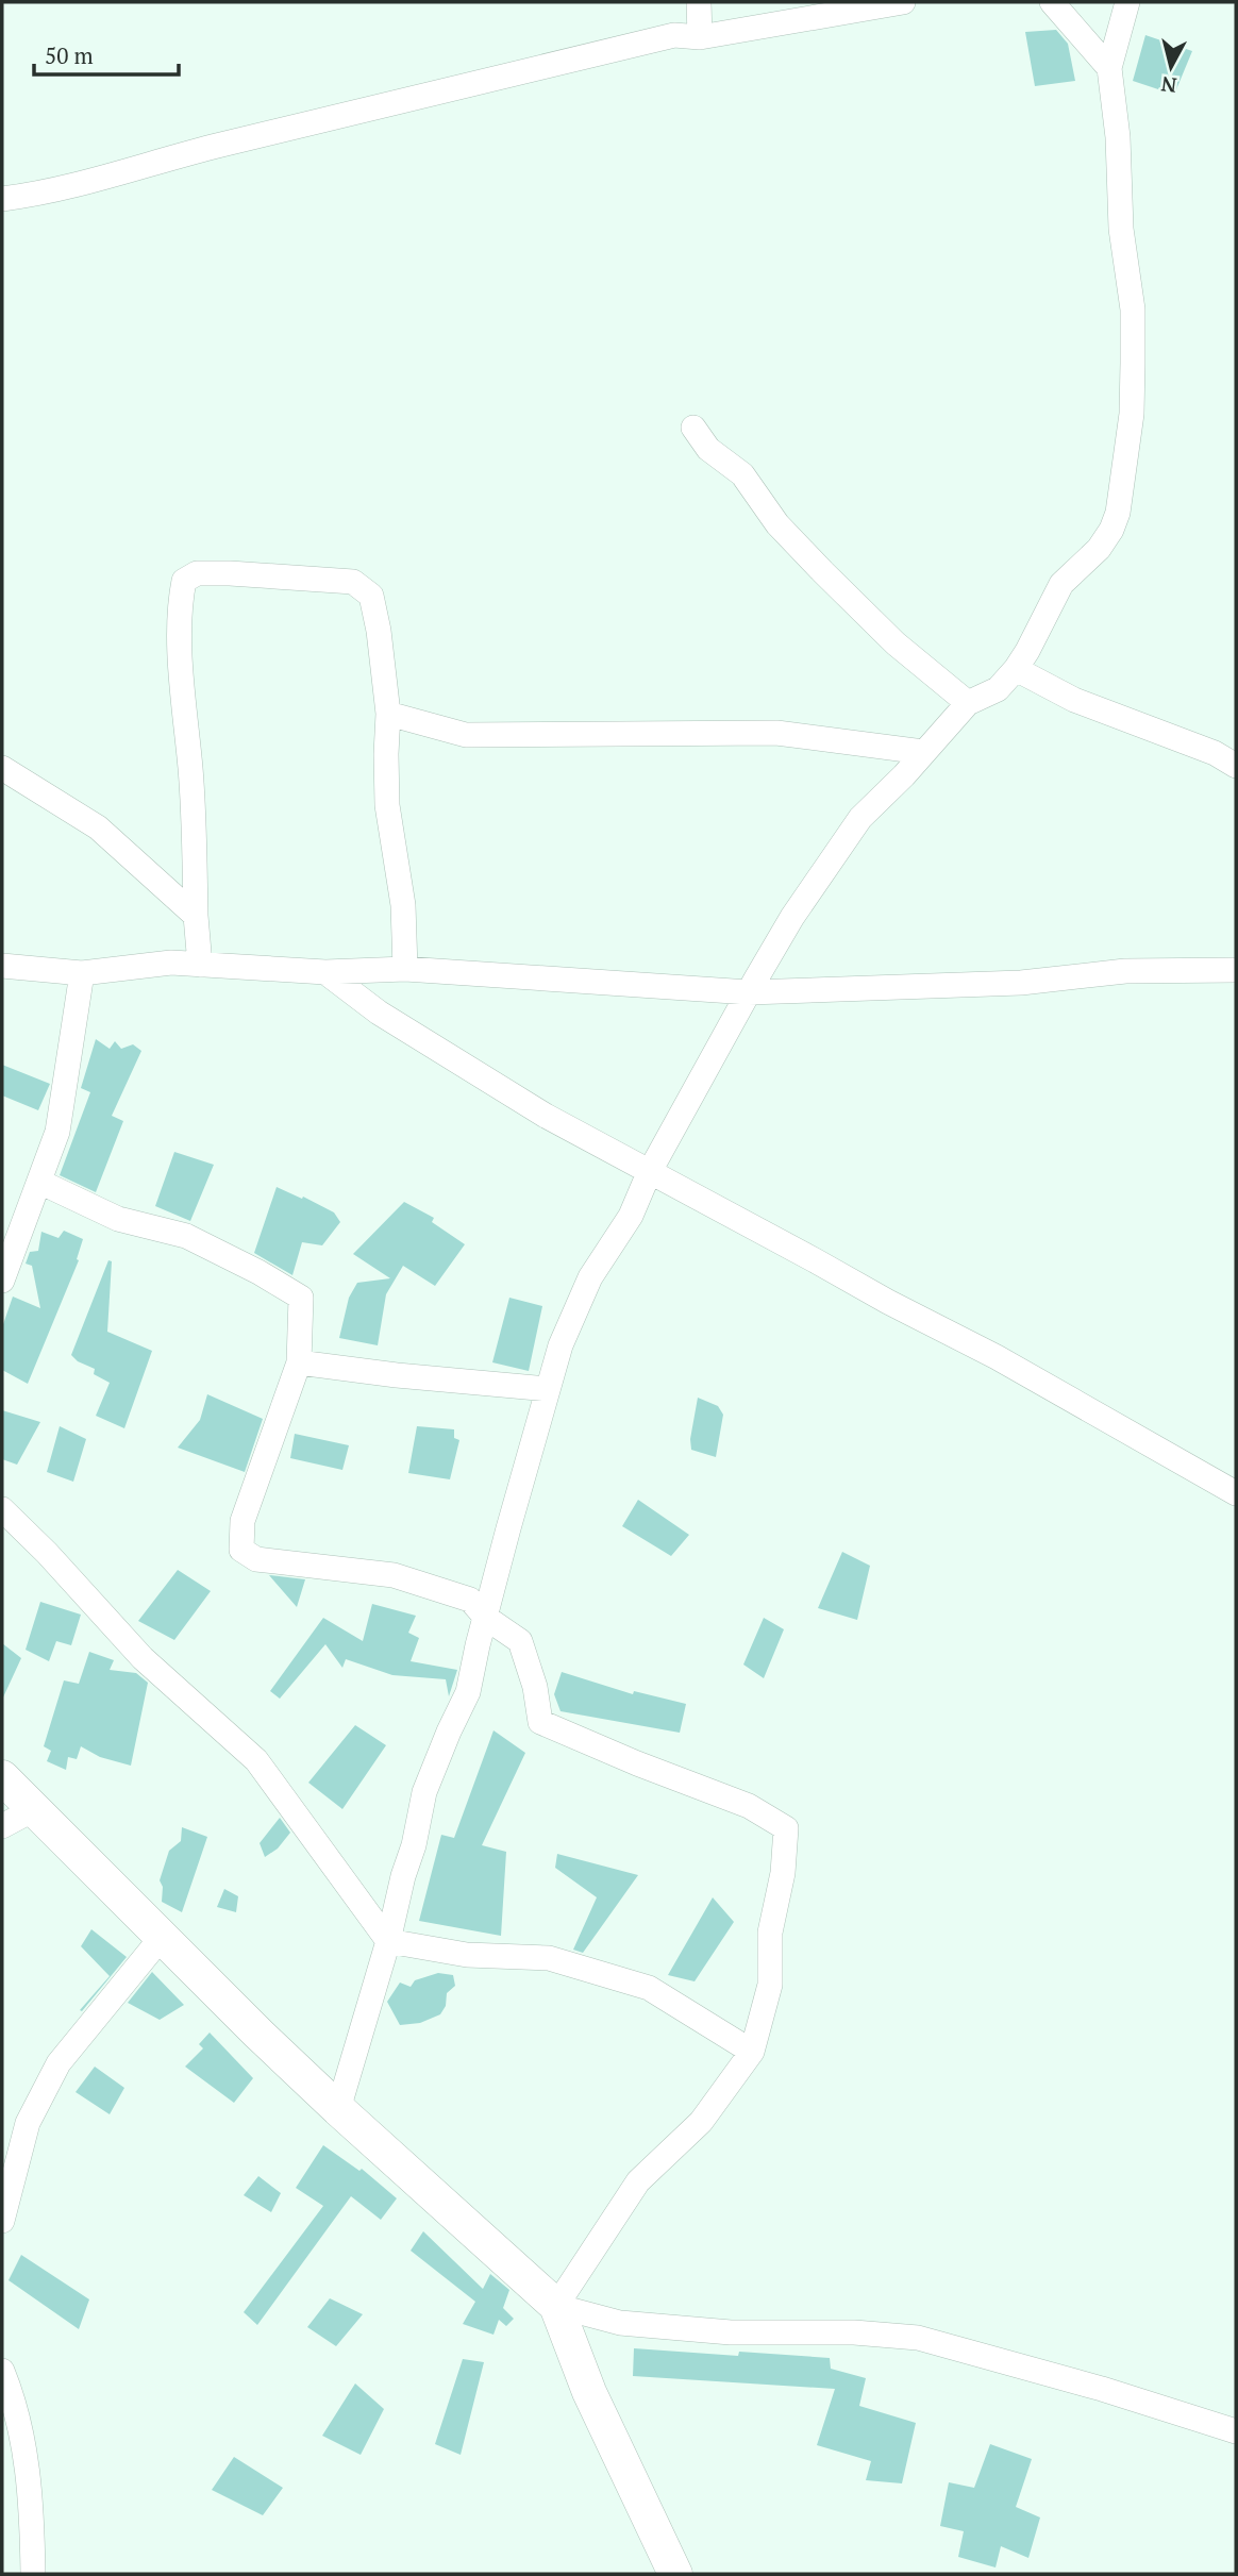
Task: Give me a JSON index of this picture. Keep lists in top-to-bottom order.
{
  "scale_bar": "50 m",
  "north": "bottom"
}
